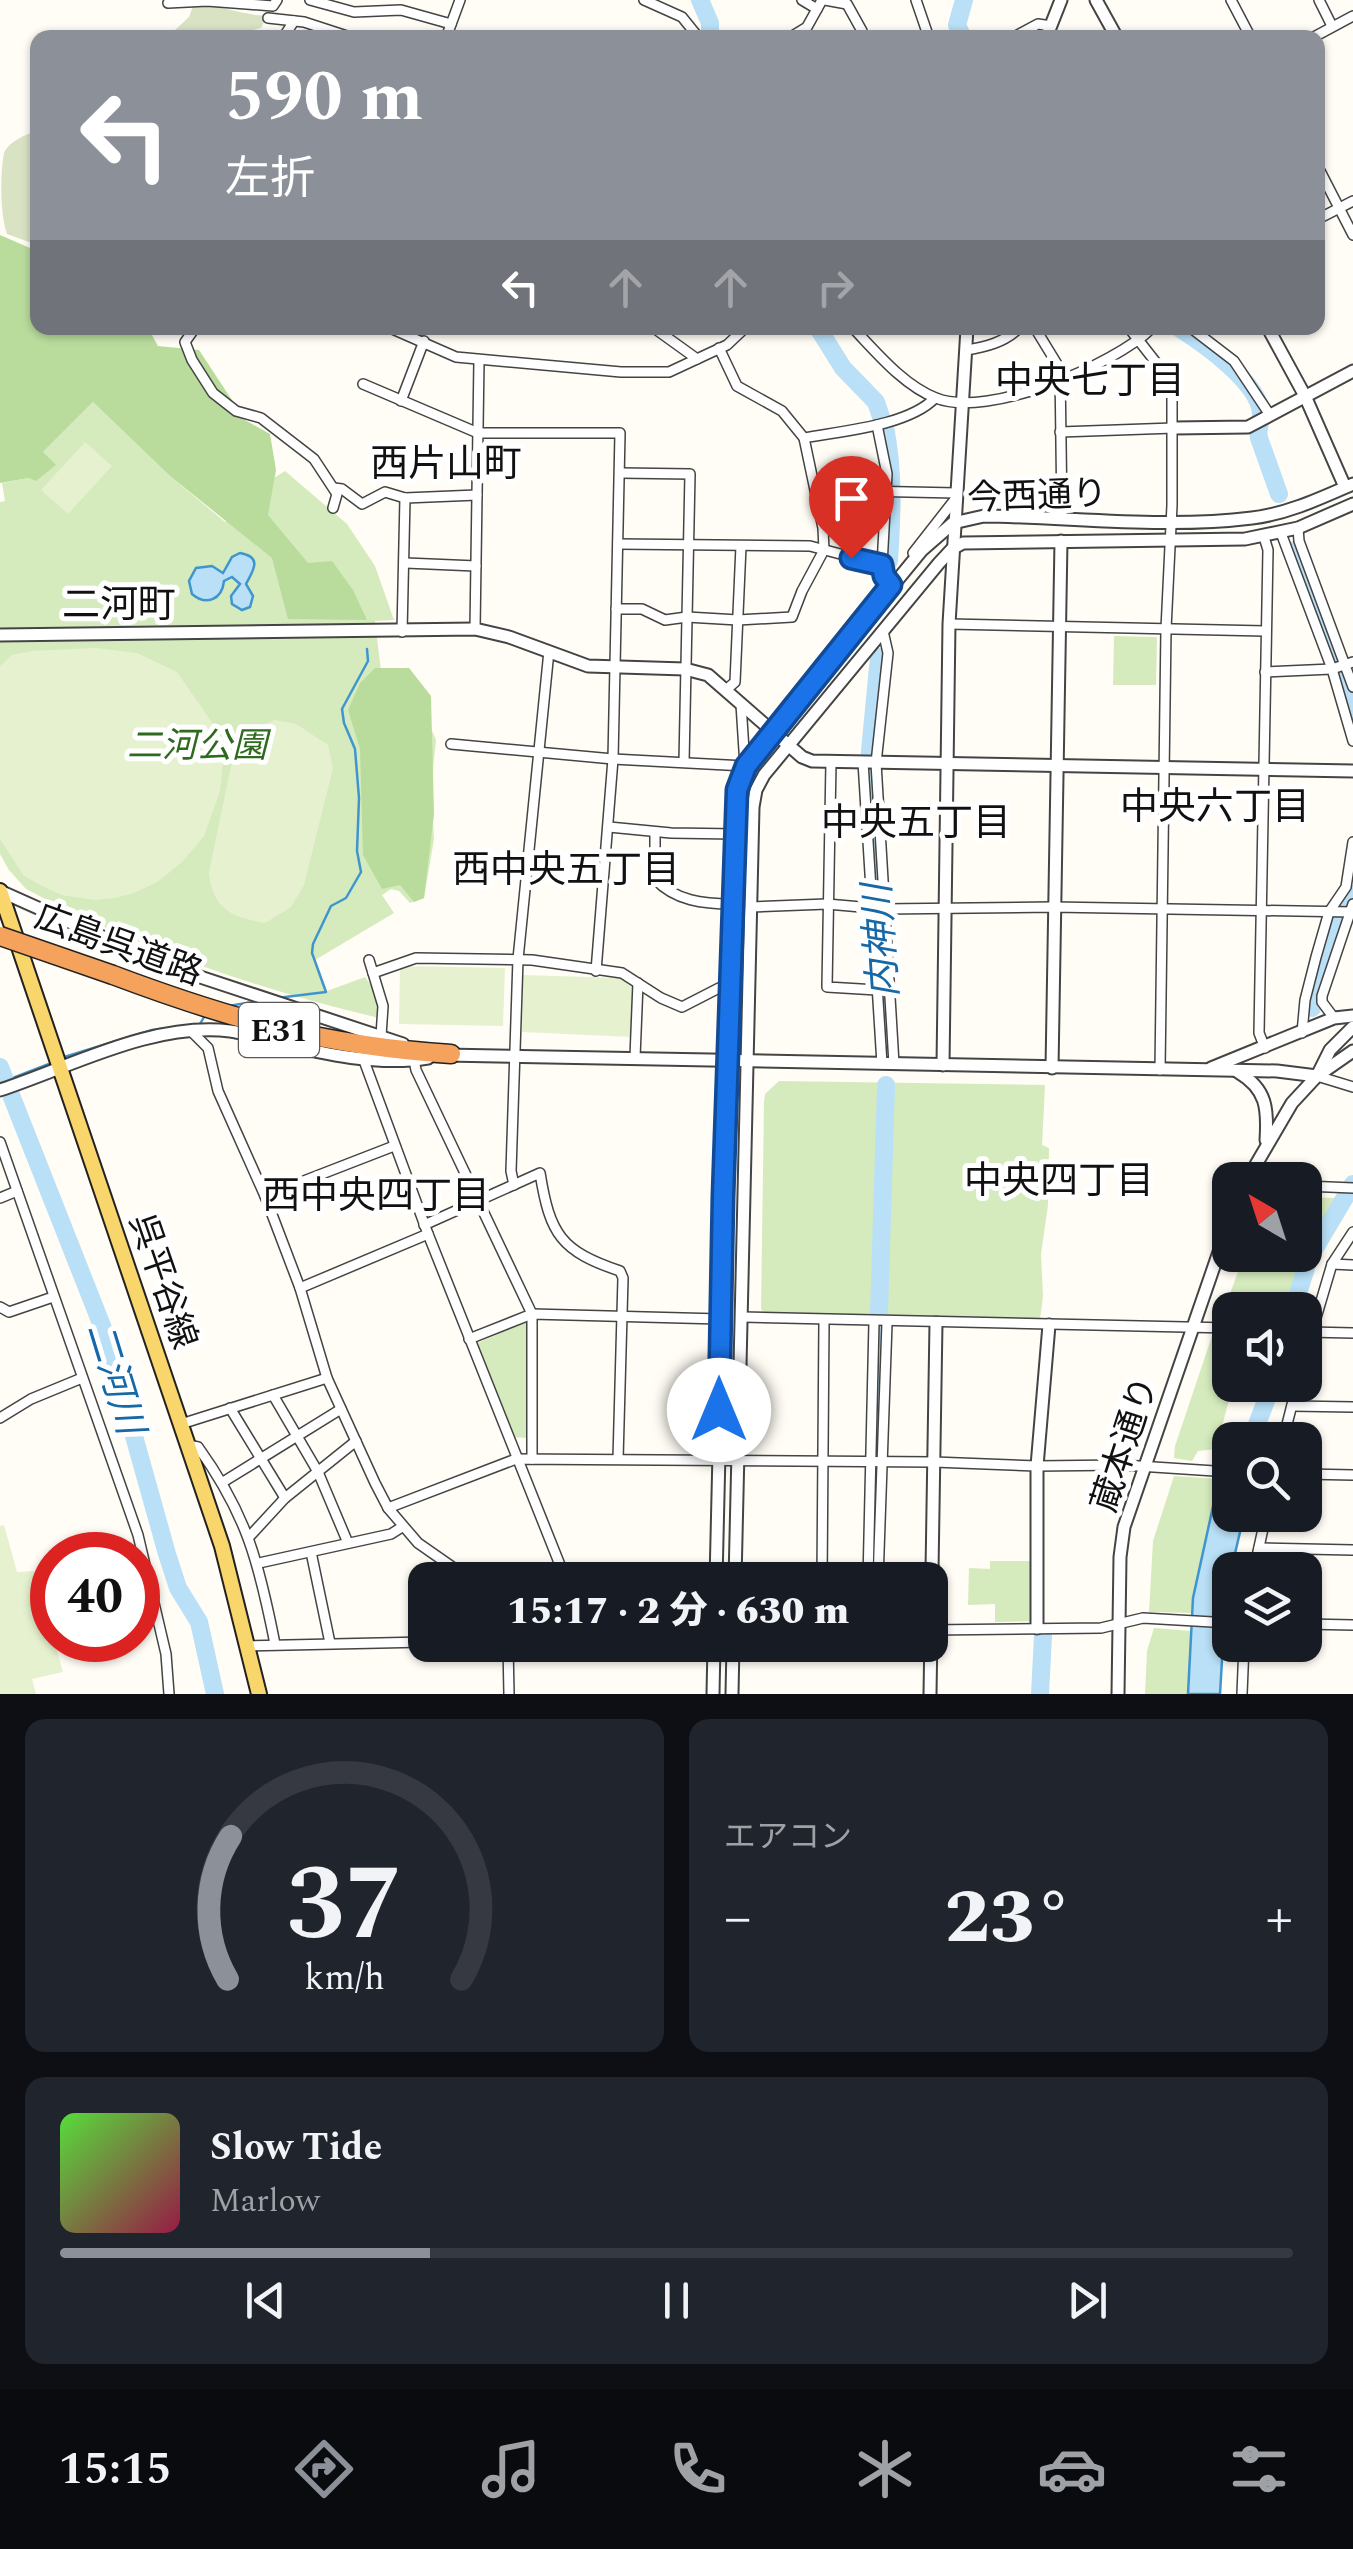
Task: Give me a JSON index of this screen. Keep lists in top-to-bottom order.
{
  "streets": {
    "highway": ["広島呉道路", "E31"],
    "main road": ["呉平谷線"],
    "street": ["今西通り", "蔵本通り"]
  },
  "districts": [
    "中央七丁目",
    "西片山町",
    "二河町",
    "中央六丁目",
    "中央五丁目",
    "西中央五丁目",
    "中央四丁目",
    "西中央四丁目"
  ],
  "water": ["内神川", "二河川"],
  "parks": ["二河公園"],
  "north": "top left",
  "page": {
    "turn": ["590 m", "左折"],
    "limit": "40",
    "trip": "15:17 · 2 分 · 630 m",
    "tile": "エアコン",
    "heat": ["−", "23°", "+"],
    "song": ["Slow Tide", "Marlow"],
    "tabs": "15:15",
    "gauge": ["37", "km/h"]
  }
}
